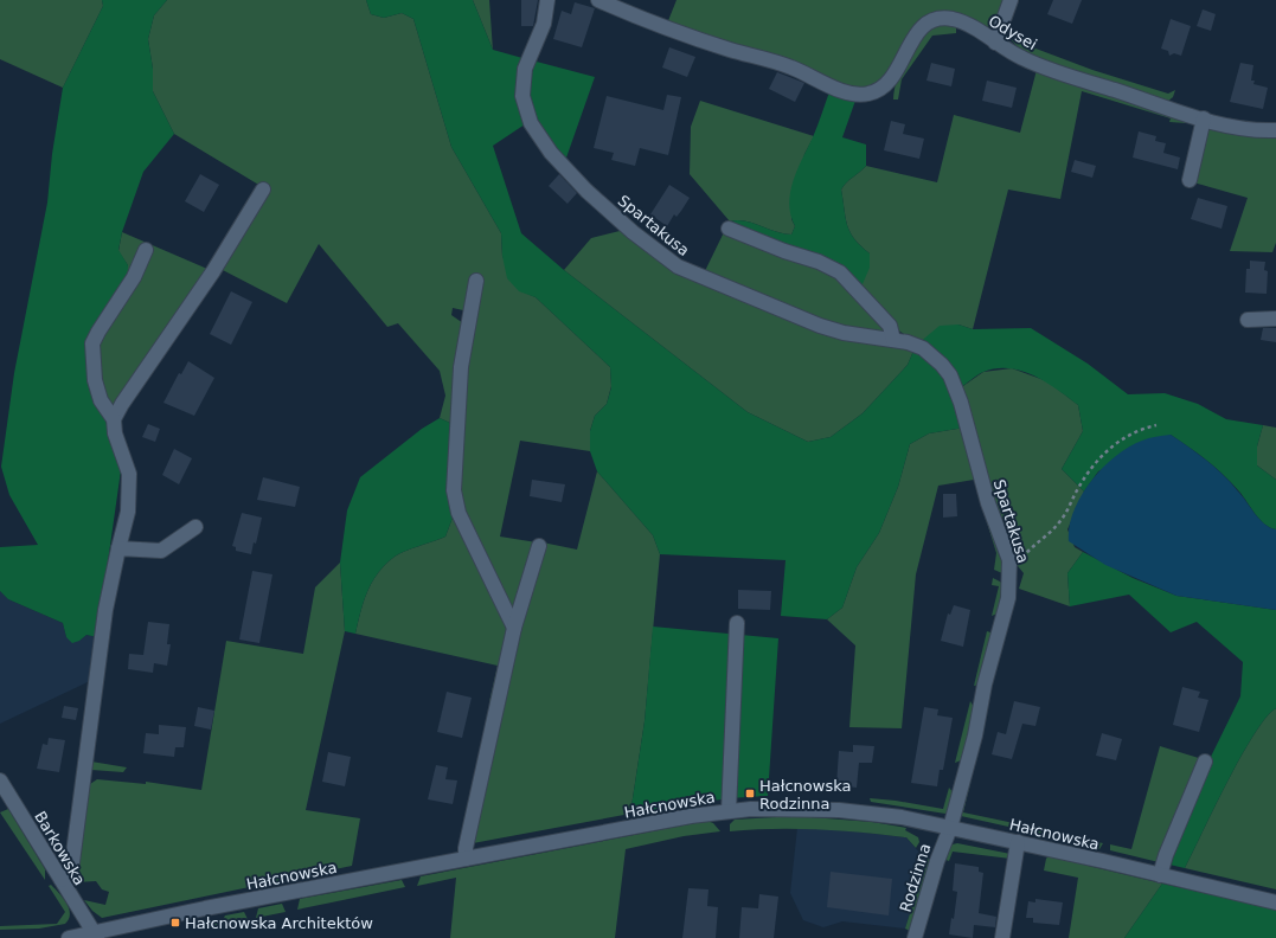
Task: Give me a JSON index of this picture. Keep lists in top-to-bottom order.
{
  "streets": {
    "street": [
      "Odysei",
      "Spartakusa",
      "Hałcnowska",
      "Barkowska",
      "Rodzinna"
    ]
  },
  "crossings": [
    ["Spartakusa", "Hałcnowska"],
    ["Spartakusa", "Rodzinna"],
    ["Hałcnowska", "Barkowska"],
    ["Hałcnowska", "Rodzinna"]
  ],
  "places": {
    "transit": ["Hałcnowska Rodzinna", "Hałcnowska Architektów"]
  }
}
